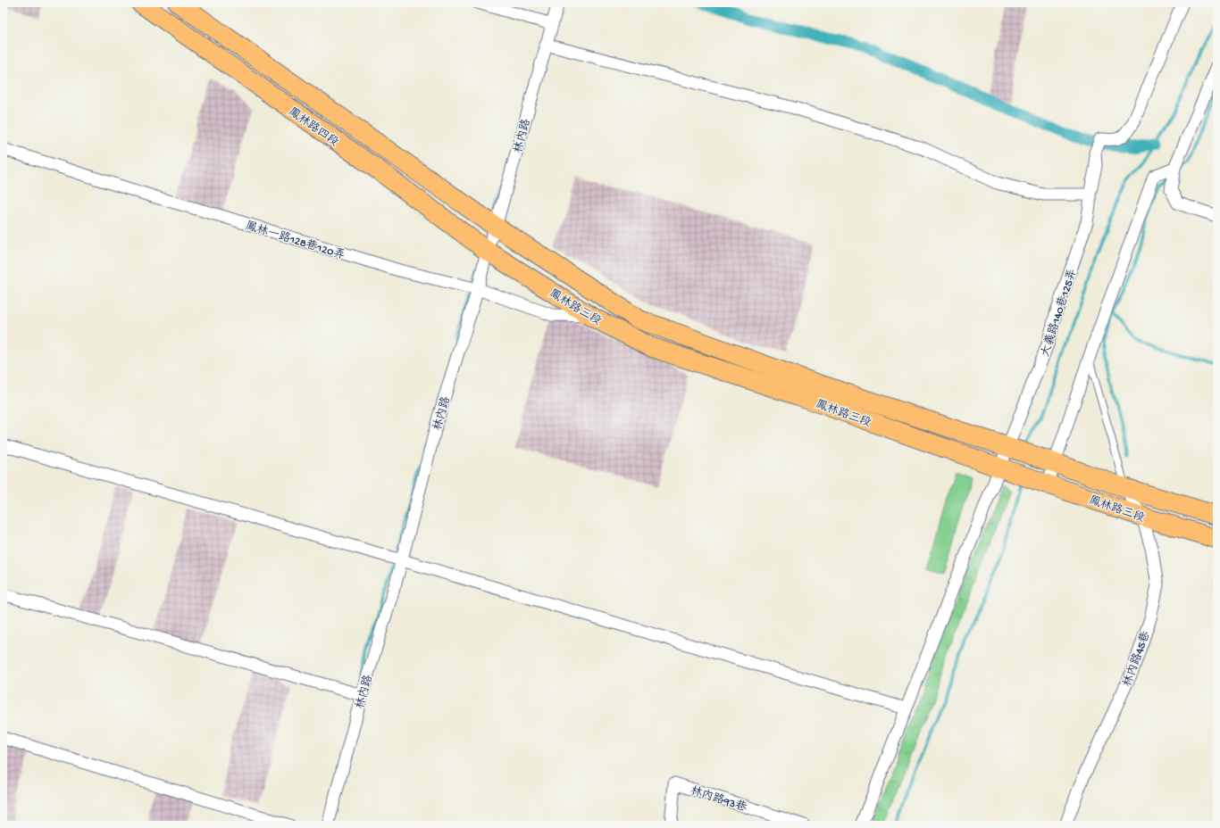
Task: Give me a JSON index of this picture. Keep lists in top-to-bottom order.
{
  "streets": {
    "main road": ["鳳林路四段", "鳳林路三段"],
    "street": [
      "林內路",
      "鳳林一路128巷120弄",
      "大義路140巷125弄",
      "林內路45巷",
      "林內路93巷"
    ]
  },
  "crossings": [
    ["鳳林路四段", "林內路"],
    ["鳳林路四段", "鳳林路三段"],
    ["林內路", "鳳林一路128巷120弄"],
    ["林內路", "鳳林路三段"],
    ["鳳林一路128巷120弄", "鳳林路三段"],
    ["鳳林路三段", "大義路140巷125弄"],
    ["鳳林路三段", "林內路45巷"]
  ]
}
